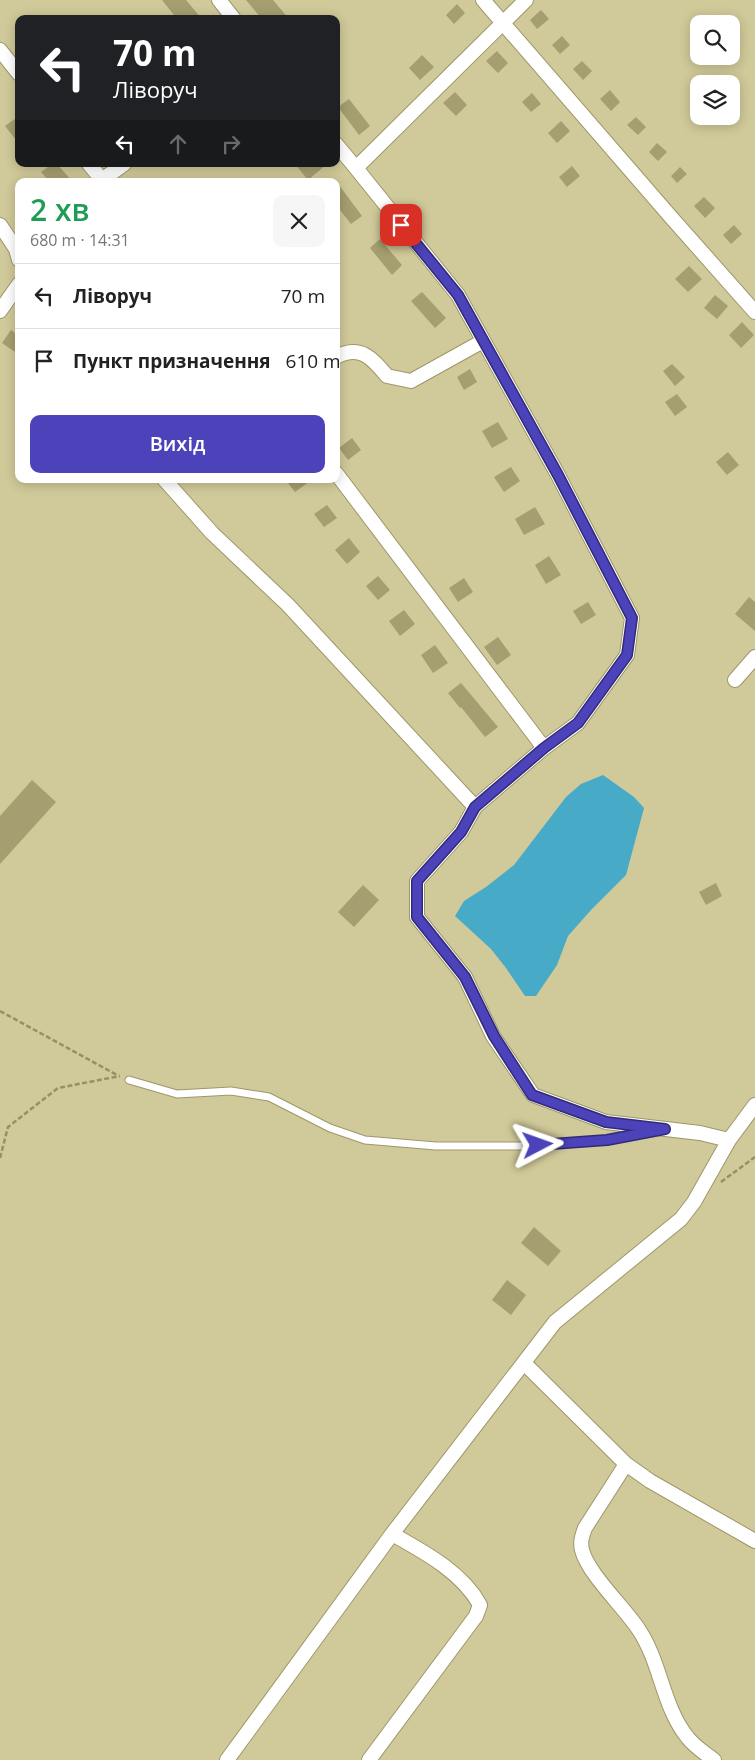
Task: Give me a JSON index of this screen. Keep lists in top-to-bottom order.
{
  "page": {
    "turn": ["70 m", "Ліворуч"],
    "heading": ["2 хв", "680 m · 14:31"],
    "list": [
      {
        "name": "Ліворуч",
        "value": "70 m"
      },
      {
        "name": "Пункт призначення",
        "value": "610 m"
      }
    ],
    "buttons": "Вихід"
  }
}
